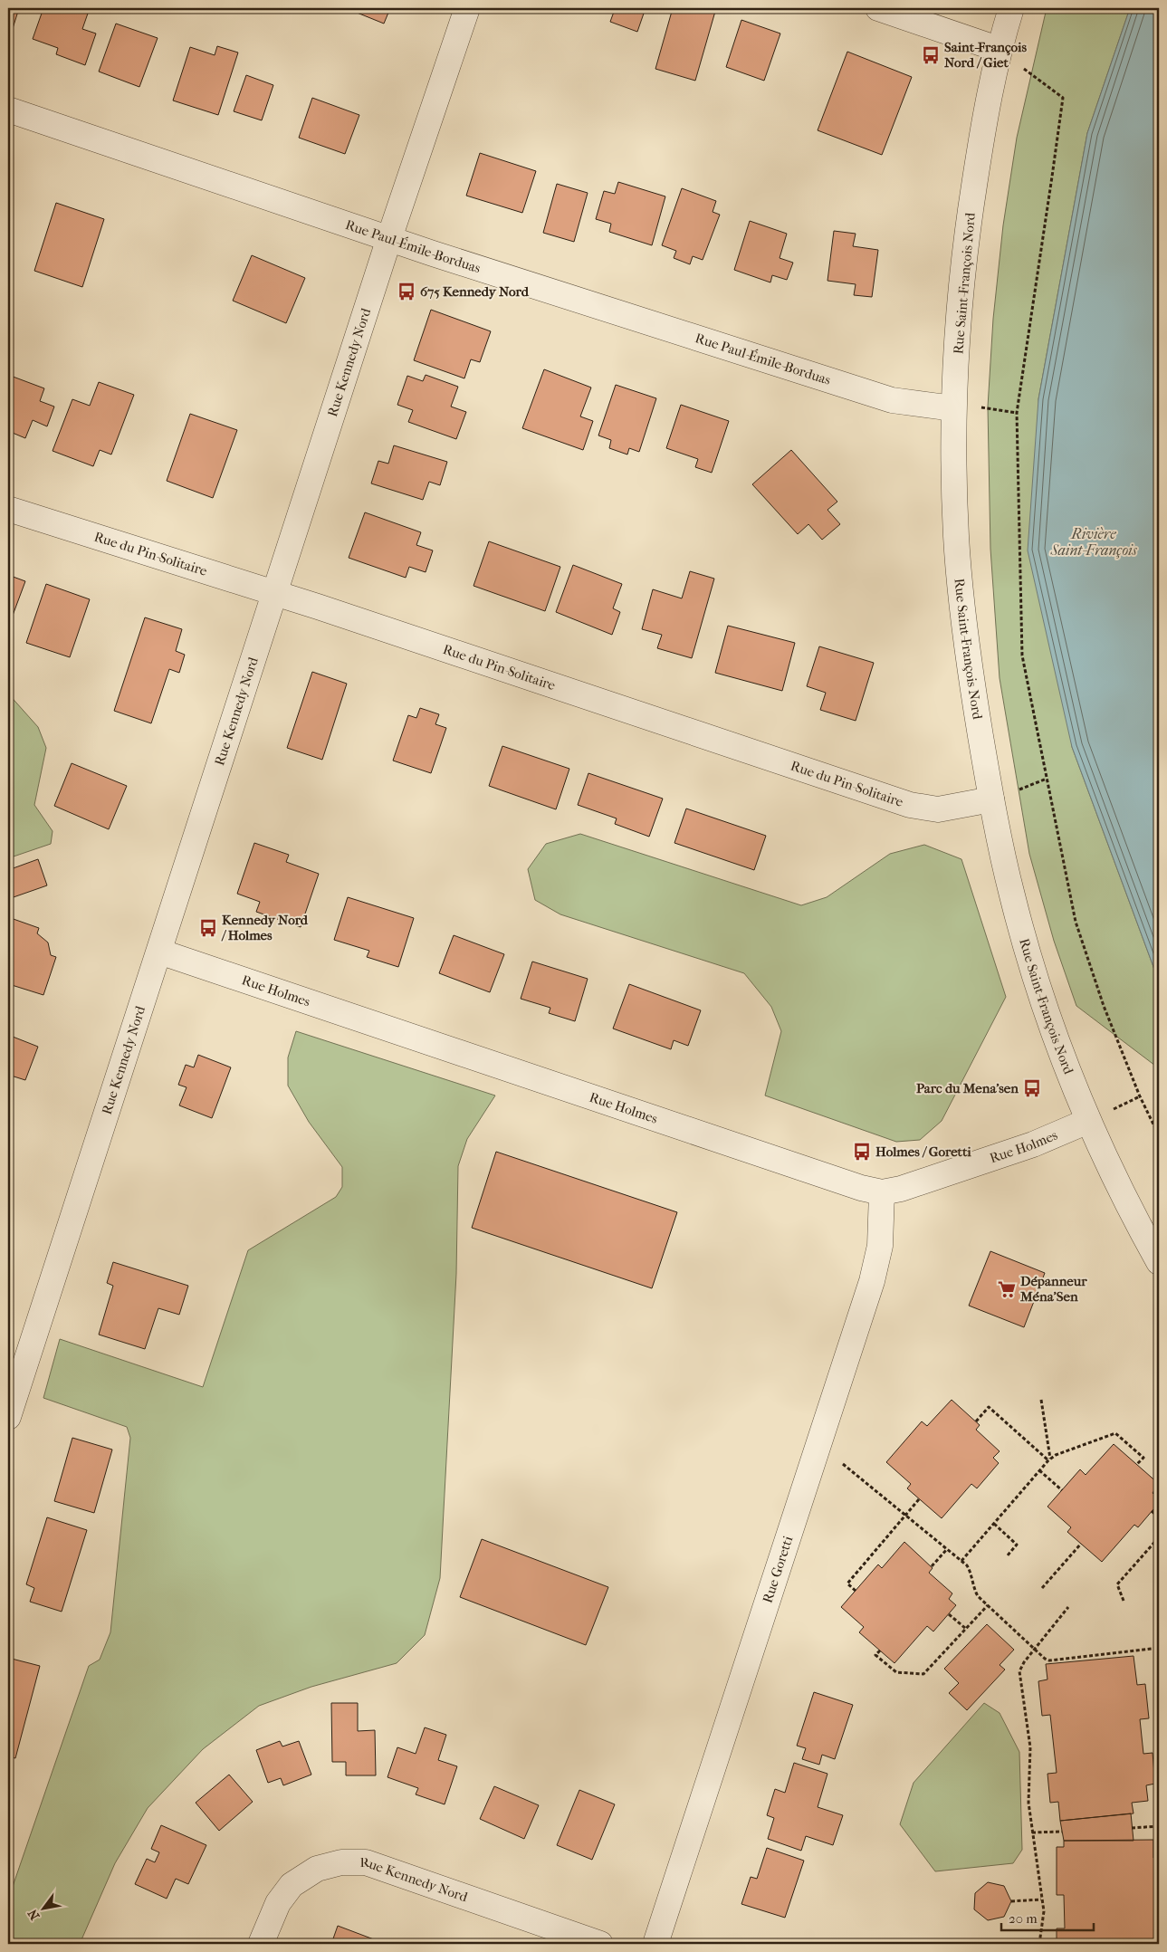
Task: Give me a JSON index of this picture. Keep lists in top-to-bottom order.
{
  "streets": {
    "street": [
      "Rue Paul-Émile-Borduas",
      "Rue Saint-François Nord",
      "Rue Kennedy Nord",
      "Rue du Pin-Solitaire",
      "Rue Holmes",
      "Rue Goretti"
    ]
  },
  "crossings": [
    ["Rue Paul-Émile-Borduas", "Rue Saint-François Nord"],
    ["Rue Paul-Émile-Borduas", "Rue Kennedy Nord"],
    ["Rue Saint-François Nord", "Rue du Pin-Solitaire"],
    ["Rue Saint-François Nord", "Rue Holmes"],
    ["Rue Kennedy Nord", "Rue du Pin-Solitaire"],
    ["Rue Kennedy Nord", "Rue Holmes"],
    ["Rue Holmes", "Rue Goretti"]
  ],
  "water": ["Rivière Saint-François"],
  "places": {
    "bus stop": [
      "Saint-François Nord / Giet",
      "675 Kennedy Nord",
      "Kennedy Nord / Holmes",
      "Parc du Mena'sen",
      "Holmes / Goretti"
    ],
    "supermarket": ["Dépanneur Ména'Sen"]
  },
  "scale_bar": "20 m",
  "north": "bottom left"
}
